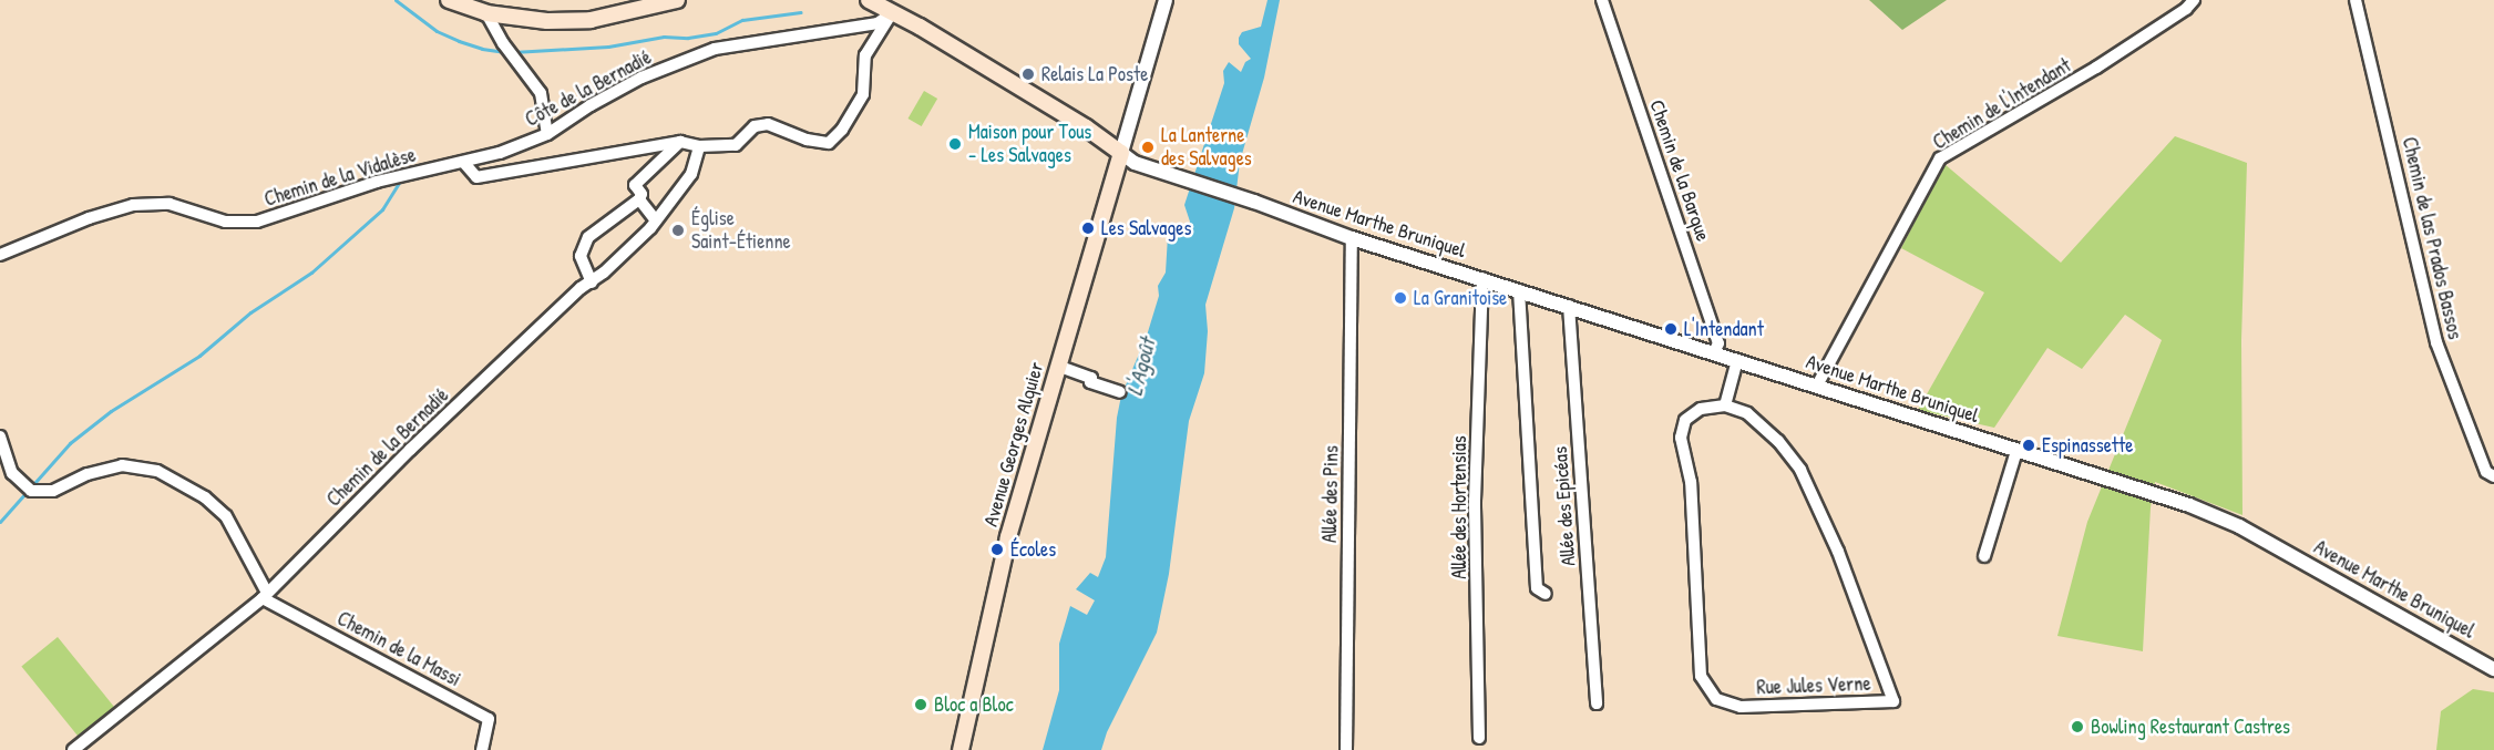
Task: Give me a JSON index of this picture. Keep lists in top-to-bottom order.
{
  "streets": {
    "main road": ["Avenue Georges Alquier"],
    "street": [
      "Côte de la Bernadié",
      "Chemin de l'Intendant",
      "Chemin de la Barque",
      "Chemin de la Vidalèse",
      "Avenue Marthe Bruniquel",
      "Chemin de las Prados Bassos",
      "Chemin de la Bernadié",
      "Allée des Pins",
      "Allée des Epicéas",
      "Allée des Hortensias",
      "Chemin de la Massi",
      "Rue Jules Verne"
    ]
  },
  "crossings": [
    ["Côte de la Bernadié", "Chemin de la Vidalèse"],
    ["Chemin de l'Intendant", "Avenue Marthe Bruniquel"],
    ["Chemin de la Barque", "Avenue Marthe Bruniquel"],
    ["Avenue Marthe Bruniquel", "Avenue Georges Alquier"],
    ["Avenue Marthe Bruniquel", "Allée des Pins"],
    ["Avenue Marthe Bruniquel", "Allée des Epicéas"],
    ["Avenue Marthe Bruniquel", "Allée des Hortensias"],
    ["Chemin de la Bernadié", "Chemin de la Massi"]
  ],
  "water": ["L'Agoût"],
  "places": [
    "Relais La Poste",
    "Maison pour Tous - Les Salvages",
    "La Lanterne des Salvages",
    "Les Salvages",
    "Église Saint-Étienne",
    "La Granitoise",
    "L'Intendant",
    "Espinassette",
    "Écoles",
    "Bloc a Bloc",
    "Bowling Restaurant Castres"
  ]
}
